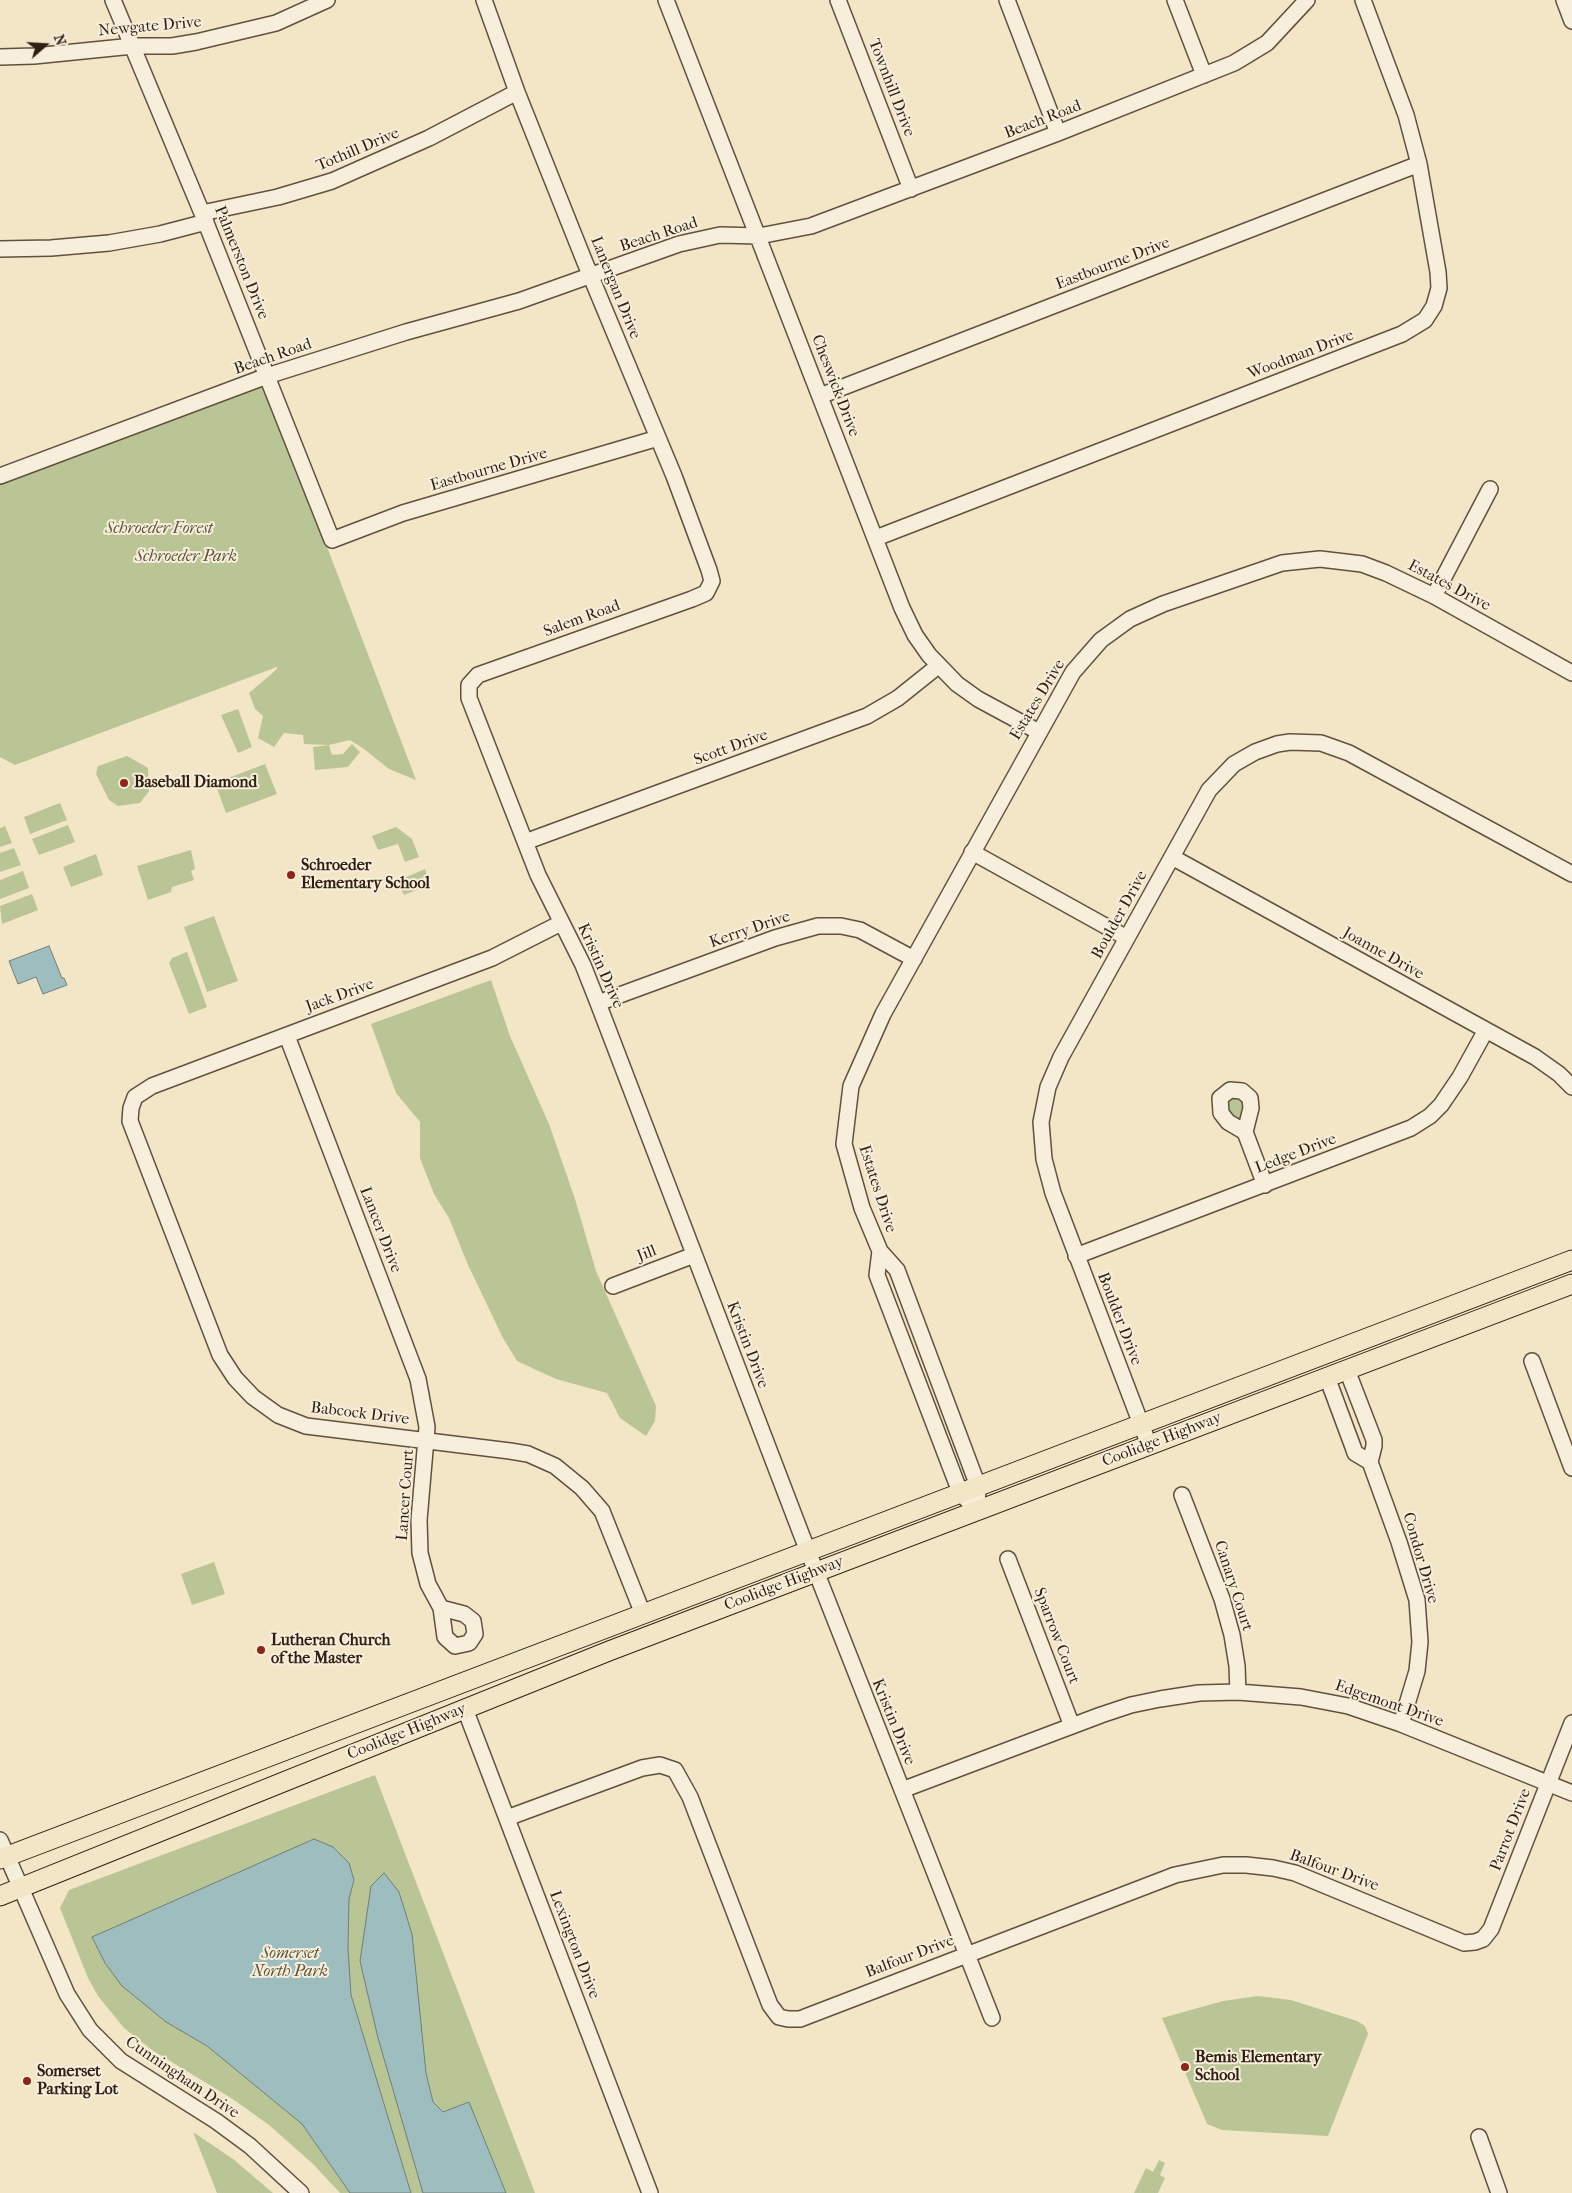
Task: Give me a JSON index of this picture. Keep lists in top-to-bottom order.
{
  "streets": {
    "main road": ["Coolidge Highway"],
    "street": [
      "Newgate Drive",
      "Townhill Drive",
      "Beach Road",
      "Tothill Drive",
      "Palmerston Drive",
      "Eastbourne Drive",
      "Lanergan Drive",
      "Woodman Drive",
      "Cheswick Drive",
      "Estates Drive",
      "Salem Road",
      "Scott Drive",
      "Boulder Drive",
      "Kerry Drive",
      "Joanne Drive",
      "Kristin Drive",
      "Jack Drive",
      "Ledge Drive",
      "Lancer Drive",
      "Jill",
      "Babcock Drive",
      "Lancer Court",
      "Condor Drive",
      "Canary Court",
      "Sparrow Court",
      "Edgemont Drive",
      "Parrot Drive",
      "Balfour Drive",
      "Lexington Drive",
      "Cunningham Drive"
    ]
  },
  "crossings": [
    ["Newgate Drive", "Palmerston Drive"],
    ["Townhill Drive", "Beach Road"],
    ["Beach Road", "Palmerston Drive"],
    ["Beach Road", "Lanergan Drive"],
    ["Beach Road", "Cheswick Drive"],
    ["Tothill Drive", "Palmerston Drive"],
    ["Tothill Drive", "Lanergan Drive"],
    ["Palmerston Drive", "Eastbourne Drive"],
    ["Eastbourne Drive", "Lanergan Drive"],
    ["Eastbourne Drive", "Woodman Drive"],
    ["Eastbourne Drive", "Cheswick Drive"],
    ["Lanergan Drive", "Salem Road"],
    ["Woodman Drive", "Cheswick Drive"],
    ["Cheswick Drive", "Estates Drive"],
    ["Cheswick Drive", "Scott Drive"],
    ["Estates Drive", "Kerry Drive"],
    ["Estates Drive", "Coolidge Highway"],
    ["Salem Road", "Kristin Drive"],
    ["Scott Drive", "Kristin Drive"],
    ["Boulder Drive", "Joanne Drive"],
    ["Boulder Drive", "Ledge Drive"],
    ["Boulder Drive", "Coolidge Highway"],
    ["Kerry Drive", "Kristin Drive"],
    ["Joanne Drive", "Ledge Drive"],
    ["Kristin Drive", "Jack Drive"],
    ["Kristin Drive", "Jill"],
    ["Kristin Drive", "Coolidge Highway"],
    ["Kristin Drive", "Edgemont Drive"],
    ["Kristin Drive", "Balfour Drive"],
    ["Jack Drive", "Lancer Drive"],
    ["Jack Drive", "Babcock Drive"],
    ["Lancer Drive", "Babcock Drive"],
    ["Lancer Drive", "Lancer Court"],
    ["Babcock Drive", "Coolidge Highway"],
    ["Babcock Drive", "Lancer Court"],
    ["Coolidge Highway", "Condor Drive"],
    ["Coolidge Highway", "Lexington Drive"],
    ["Coolidge Highway", "Cunningham Drive"],
    ["Condor Drive", "Edgemont Drive"],
    ["Canary Court", "Edgemont Drive"],
    ["Sparrow Court", "Edgemont Drive"],
    ["Edgemont Drive", "Parrot Drive"],
    ["Parrot Drive", "Balfour Drive"],
    ["Balfour Drive", "Lexington Drive"]
  ],
  "parks": ["Schroeder Forest", "Schroeder Park", "Somerset North Park"],
  "places": [
    "Baseball Diamond",
    "Schroeder Elementary School",
    "Lutheran Church of the Master",
    "Bemis Elementary School",
    "Somerset Parking Lot"
  ],
  "north": "right"
}
